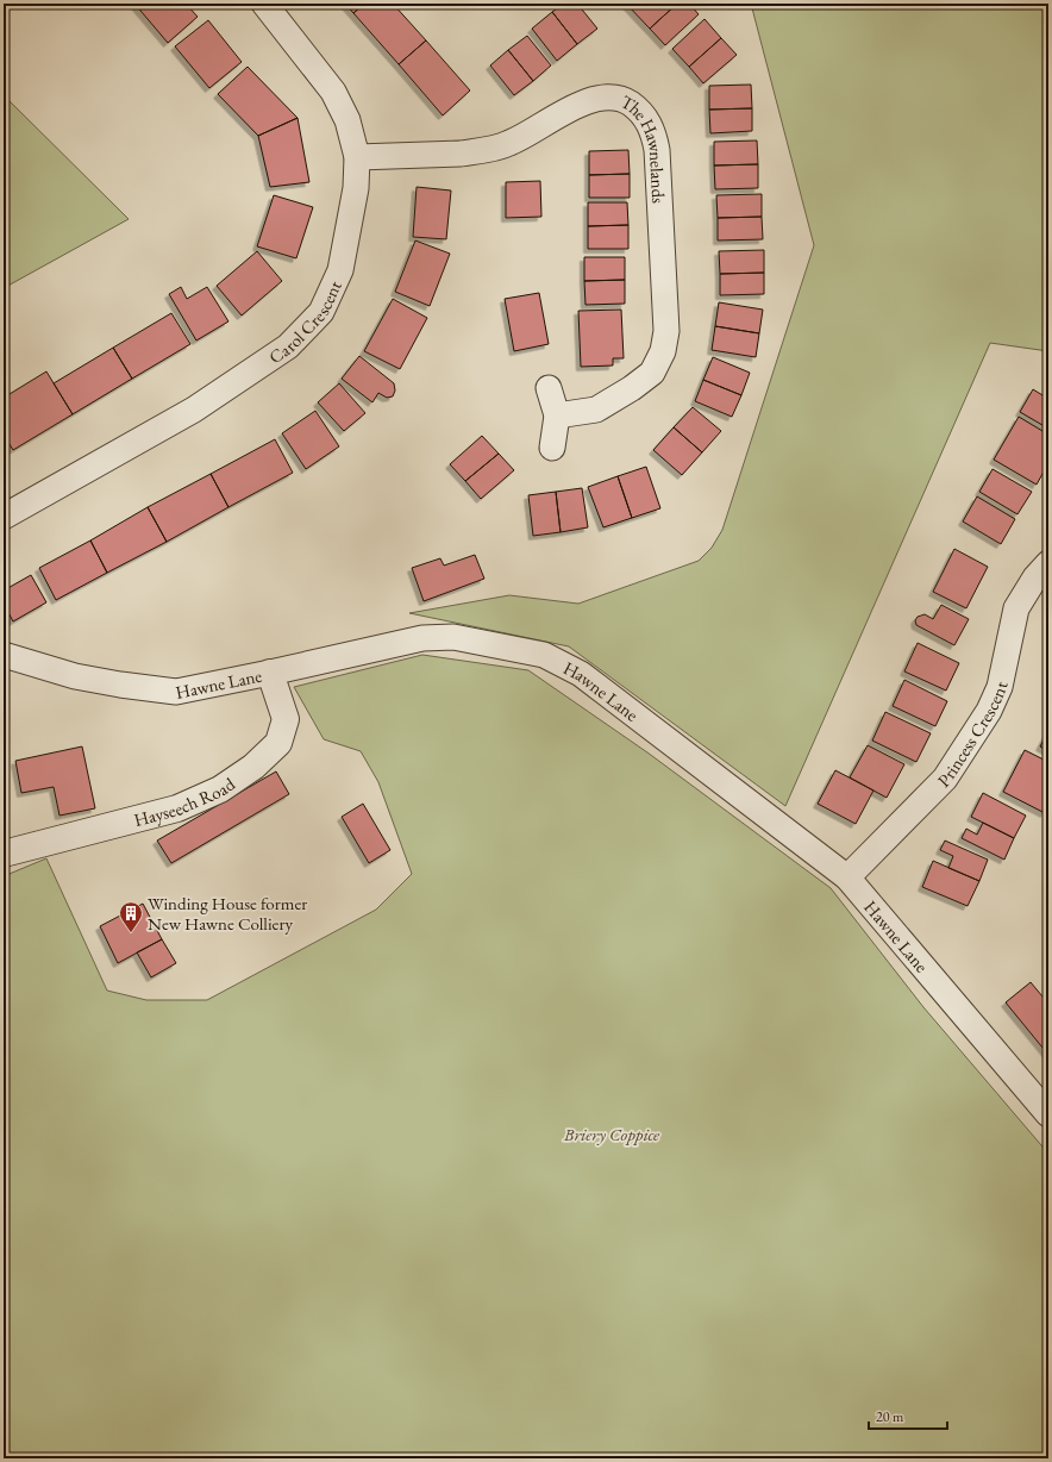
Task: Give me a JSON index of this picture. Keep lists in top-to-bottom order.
{
  "streets": {
    "street": [
      "The Hawnelands",
      "Carol Crescent",
      "Hawne Lane",
      "Princess Crescent",
      "Hayseech Road"
    ]
  },
  "crossings": [
    ["The Hawnelands", "Carol Crescent"],
    ["Hawne Lane", "Princess Crescent"],
    ["Hawne Lane", "Hayseech Road"]
  ],
  "parks": ["Briery Coppice"],
  "places": {
    "building": ["Winding House former New Hawne Colliery"]
  },
  "scale_bar": "20 m"
}
